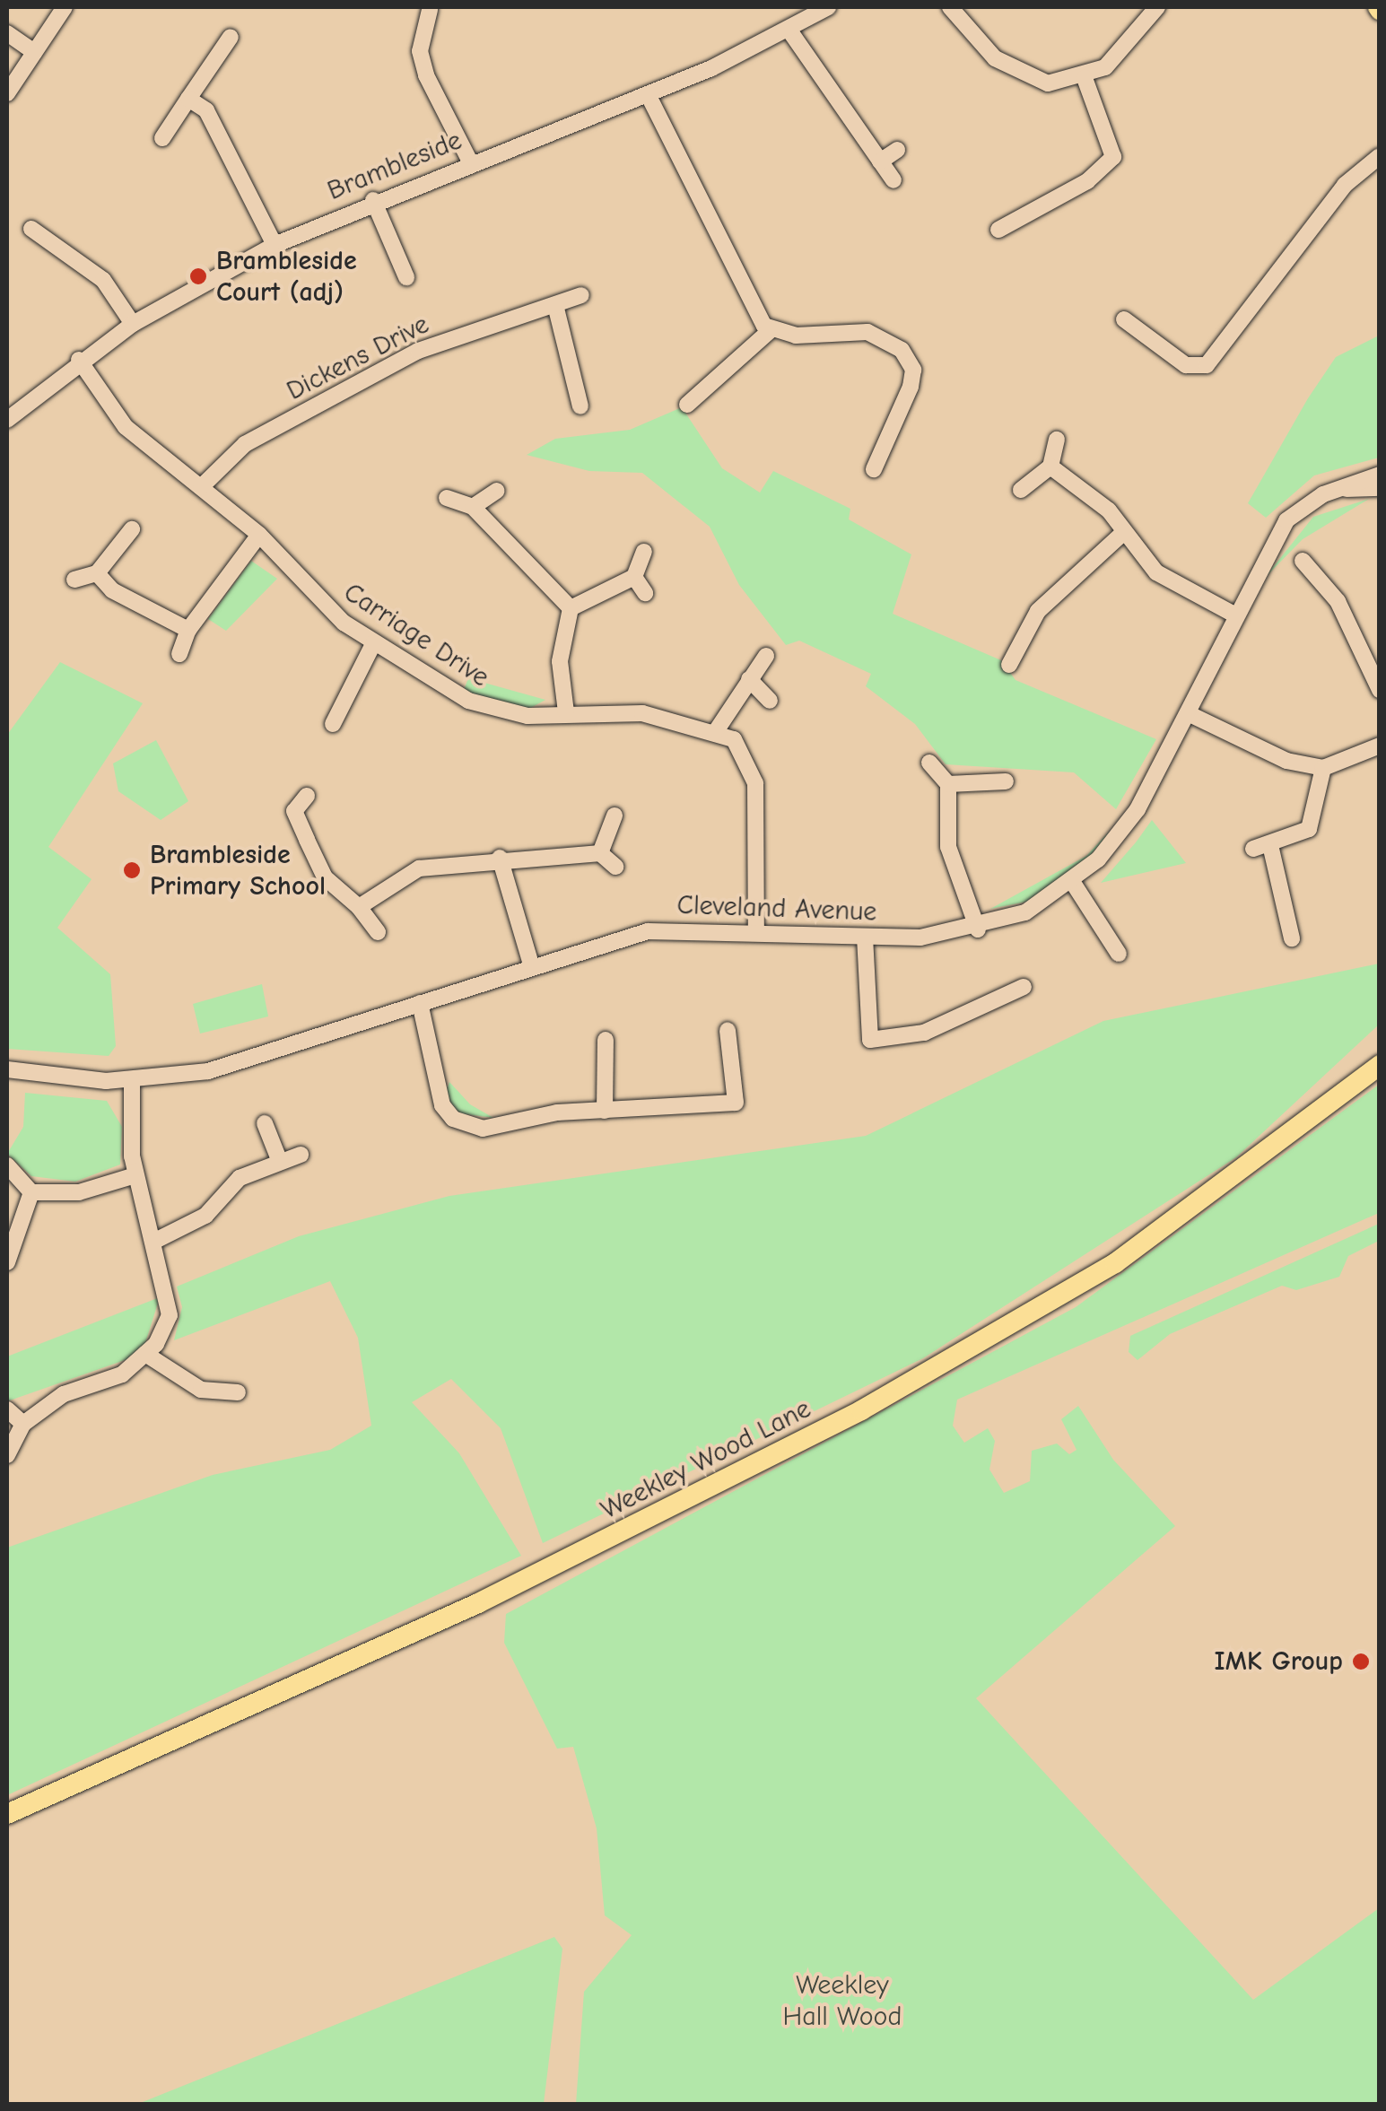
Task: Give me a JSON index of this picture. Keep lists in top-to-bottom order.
{
  "streets": {
    "main road": ["Weekley Wood Lane"],
    "street": [
      "Brambleside",
      "Dickens Drive",
      "Carriage Drive",
      "Cleveland Avenue"
    ]
  },
  "crossings": [
    ["Brambleside", "Carriage Drive"],
    ["Dickens Drive", "Carriage Drive"],
    ["Carriage Drive", "Cleveland Avenue"]
  ],
  "parks": ["Weekley Hall Wood"],
  "places": ["Brambleside Court (adj)", "Brambleside Primary School", "IMK Group"]
}
